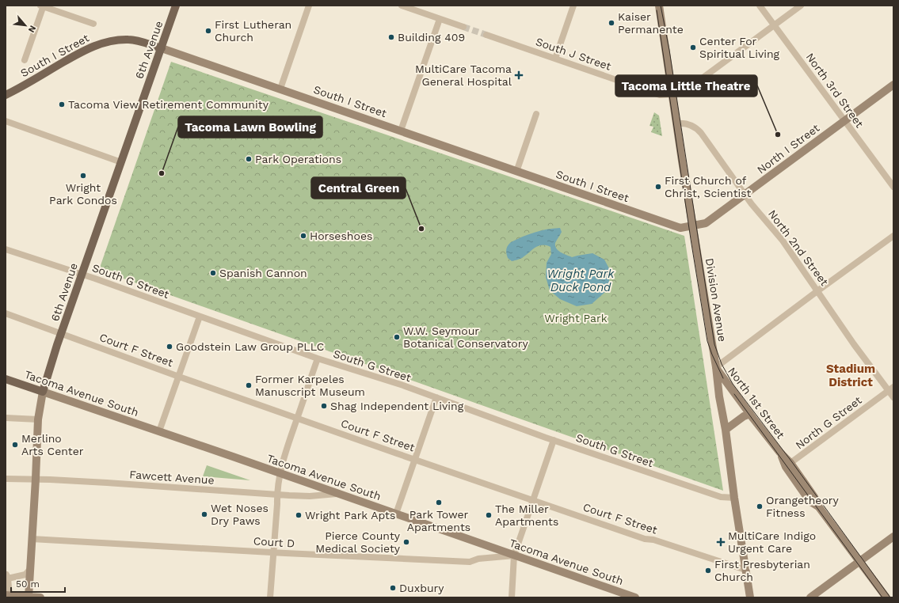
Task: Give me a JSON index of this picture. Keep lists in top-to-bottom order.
{
  "streets": {
    "main road": [
      "6th Avenue",
      "South I Street",
      "North I Street",
      "Division Avenue",
      "Tacoma Avenue South",
      "North 1st Street"
    ],
    "street": [
      "South J Street",
      "North 3rd Street",
      "North 2nd Street",
      "South G Street",
      "Court F Street",
      "North G Street",
      "Fawcett Avenue",
      "Court D"
    ]
  },
  "crossings": [
    ["6th Avenue", "South I Street"],
    ["6th Avenue", "South G Street"],
    ["6th Avenue", "Court F Street"],
    ["6th Avenue", "Tacoma Avenue South"],
    ["6th Avenue", "Fawcett Avenue"],
    ["6th Avenue", "Court D"],
    ["South J Street", "Division Avenue"],
    ["South I Street", "North I Street"],
    ["South I Street", "Division Avenue"],
    ["North 3rd Street", "North I Street"],
    ["North I Street", "North 2nd Street"],
    ["North I Street", "Division Avenue"],
    ["North 2nd Street", "Division Avenue"],
    ["North 2nd Street", "North G Street"],
    ["South G Street", "Division Avenue"],
    ["Division Avenue", "Court F Street"],
    ["Division Avenue", "North 1st Street"],
    ["Tacoma Avenue South", "Fawcett Avenue"],
    ["Tacoma Avenue South", "Court D"],
    ["North 1st Street", "North G Street"]
  ],
  "districts": ["Stadium District"],
  "water": ["Wright Park Duck Pond"],
  "parks": ["Wright Park"],
  "places": {
    "other": [
      "Kaiser Permanente",
      "First Lutheran Church",
      "Building 409",
      "Center For Spiritual Living",
      "Tacoma View Retirement Community",
      "Tacoma Little Theatre",
      "Park Operations",
      "Tacoma Lawn Bowling",
      "Wright Park Condos",
      "First Church of Christ, Scientist",
      "Central Green",
      "Horseshoes",
      "Spanish Cannon",
      "W.W. Seymour Botanical Conservatory",
      "Goodstein Law Group PLLC",
      "Former Karpeles Manuscript Museum",
      "Shag Independent Living",
      "Merlino Arts Center",
      "Park Tower Apartments",
      "Orangetheory Fitness",
      "Wet Noses Dry Paws",
      "Wright Park Apts",
      "The Miller Apartments",
      "Pierce County Medical Society",
      "First Presbyterian Church",
      "Duxbury"
    ],
    "health": ["MultiCare Tacoma General Hospital", "MultiCare Indigo Urgent Care"]
  },
  "scale_bar": "50 m",
  "north": "bottom right"
}
